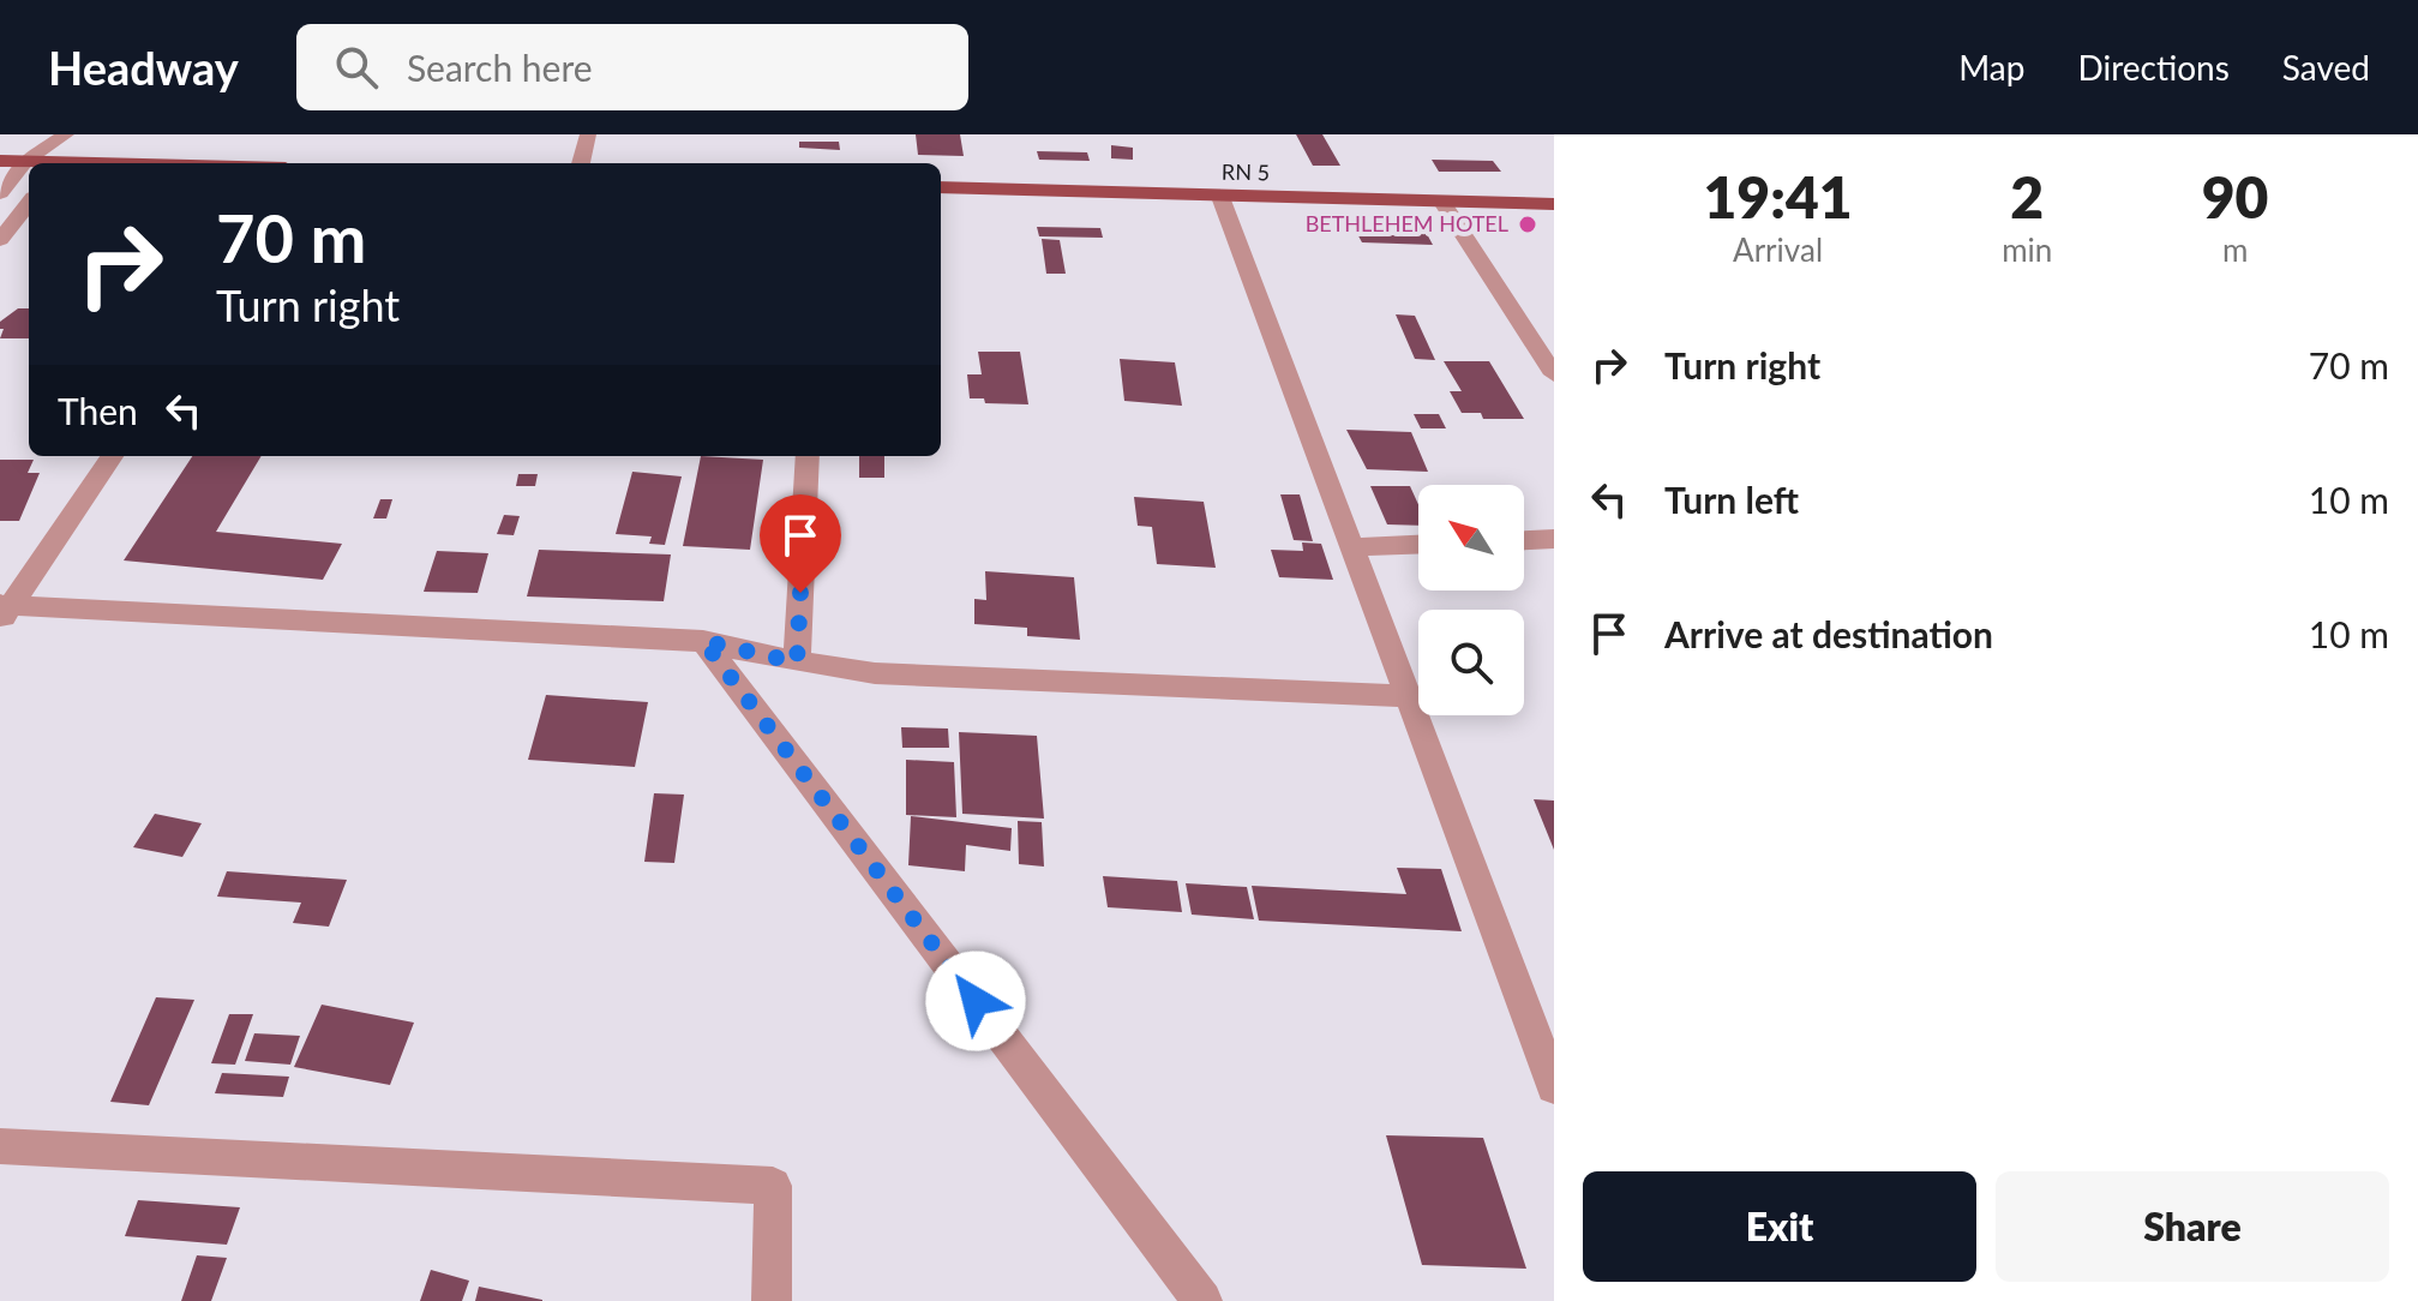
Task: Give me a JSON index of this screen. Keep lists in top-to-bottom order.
{
  "streets": {
    "main road": ["RN 5"]
  },
  "places": ["BETHLEHEM HOTEL"],
  "north": "top left",
  "page": {
    "header": "Headway",
    "search": "Search here",
    "nav": ["Map", "Directions", "Saved"],
    "eta": [
      "19:41",
      "Arrival",
      "2",
      "min",
      "90",
      "m"
    ],
    "turn": ["70 m", "Turn right"],
    "list": [
      {
        "name": "Turn right",
        "value": "70 m"
      },
      {
        "name": "Turn left",
        "value": "10 m"
      },
      {
        "name": "Arrive at destination",
        "value": "10 m"
      }
    ],
    "then": "Then",
    "buttons": ["Exit", "Share"]
  }
}
